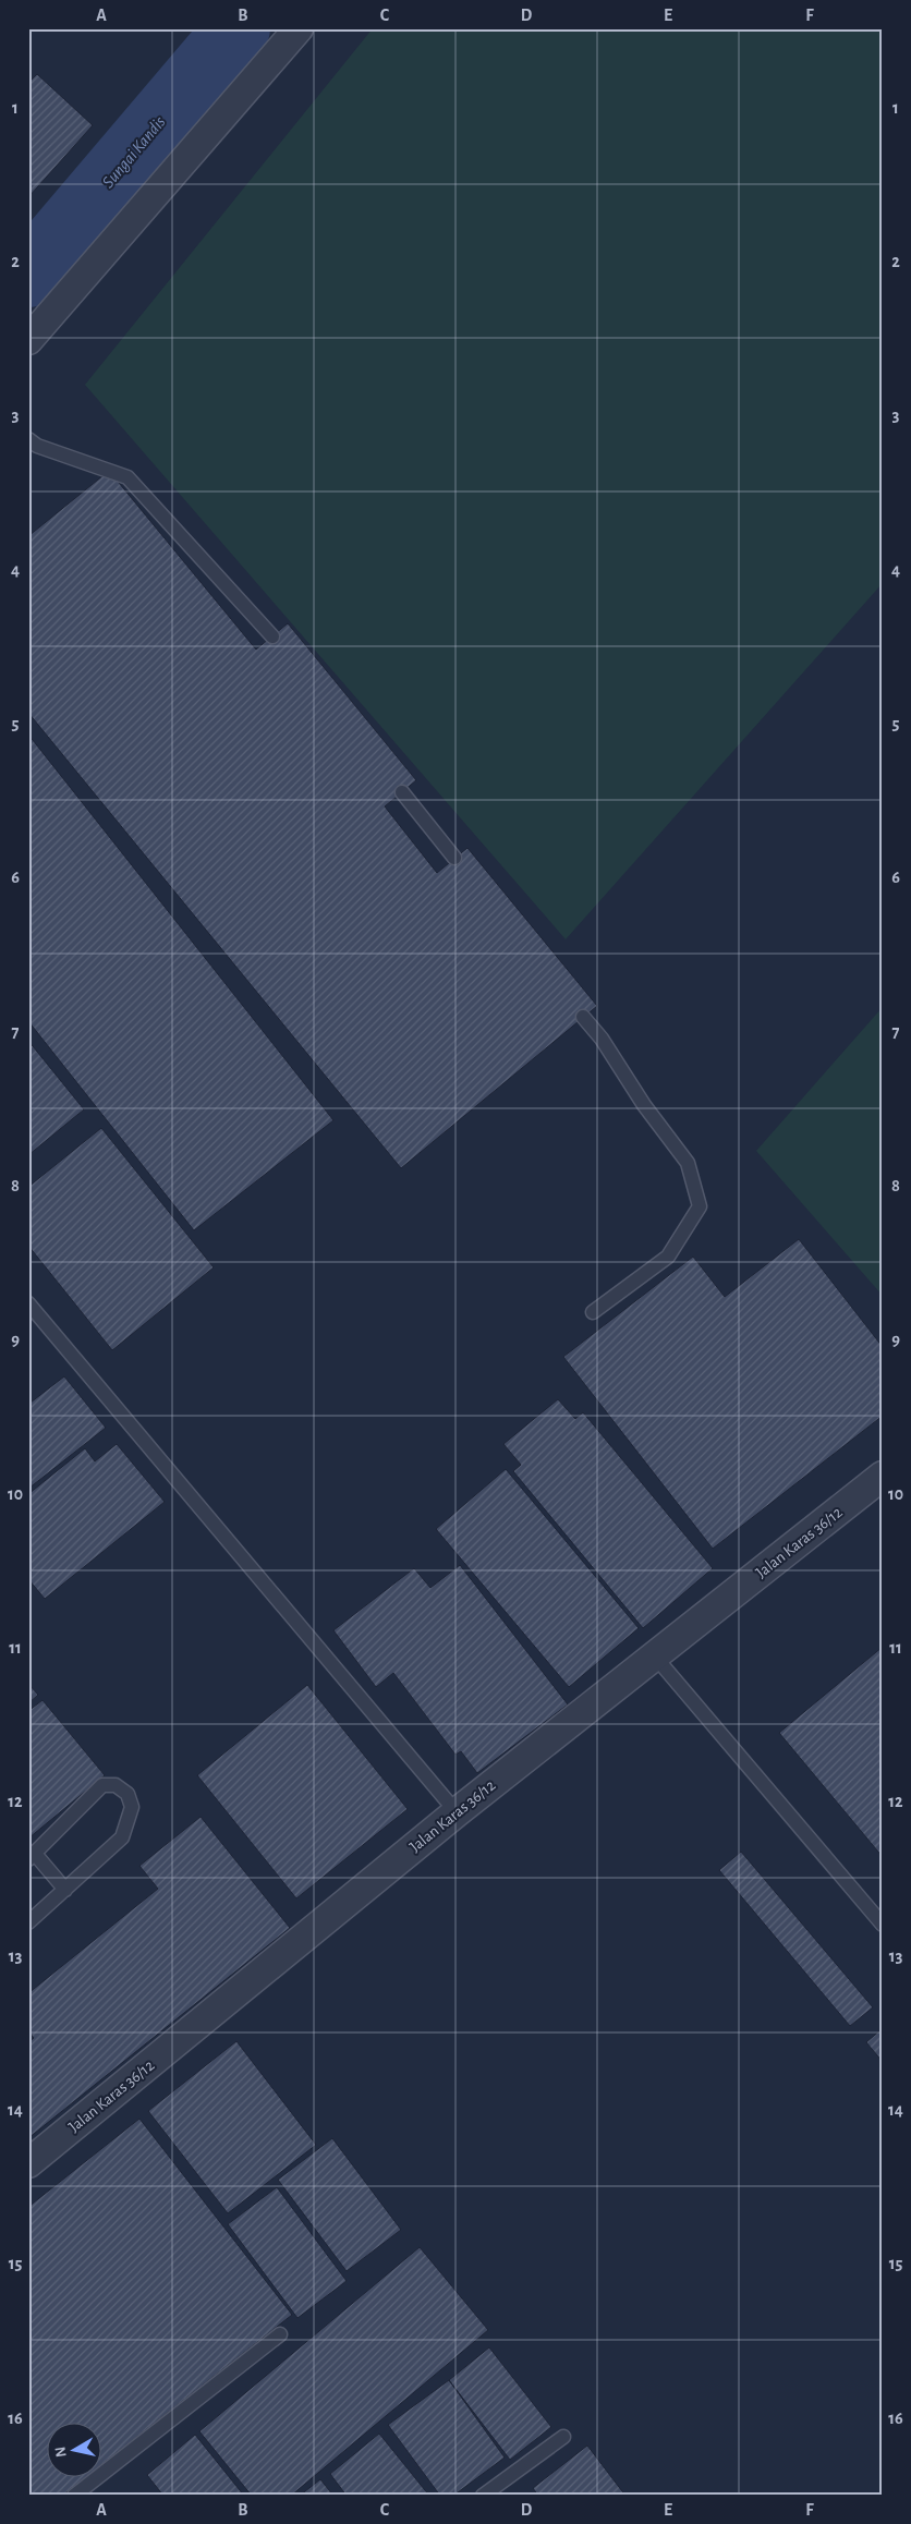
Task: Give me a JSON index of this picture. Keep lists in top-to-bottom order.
{
  "streets": {
    "street": ["Jalan Karas 36/12"]
  },
  "water": ["Sungai Kandis"],
  "north": "left",
  "grid": {
    "columns": [
      "A",
      "B",
      "C",
      "D",
      "E",
      "F"
    ],
    "rows": [
      "1",
      "2",
      "3",
      "4",
      "5",
      "6",
      "7",
      "8",
      "9",
      "10",
      "11",
      "12",
      "13",
      "14",
      "15",
      "16"
    ]
  }
}
